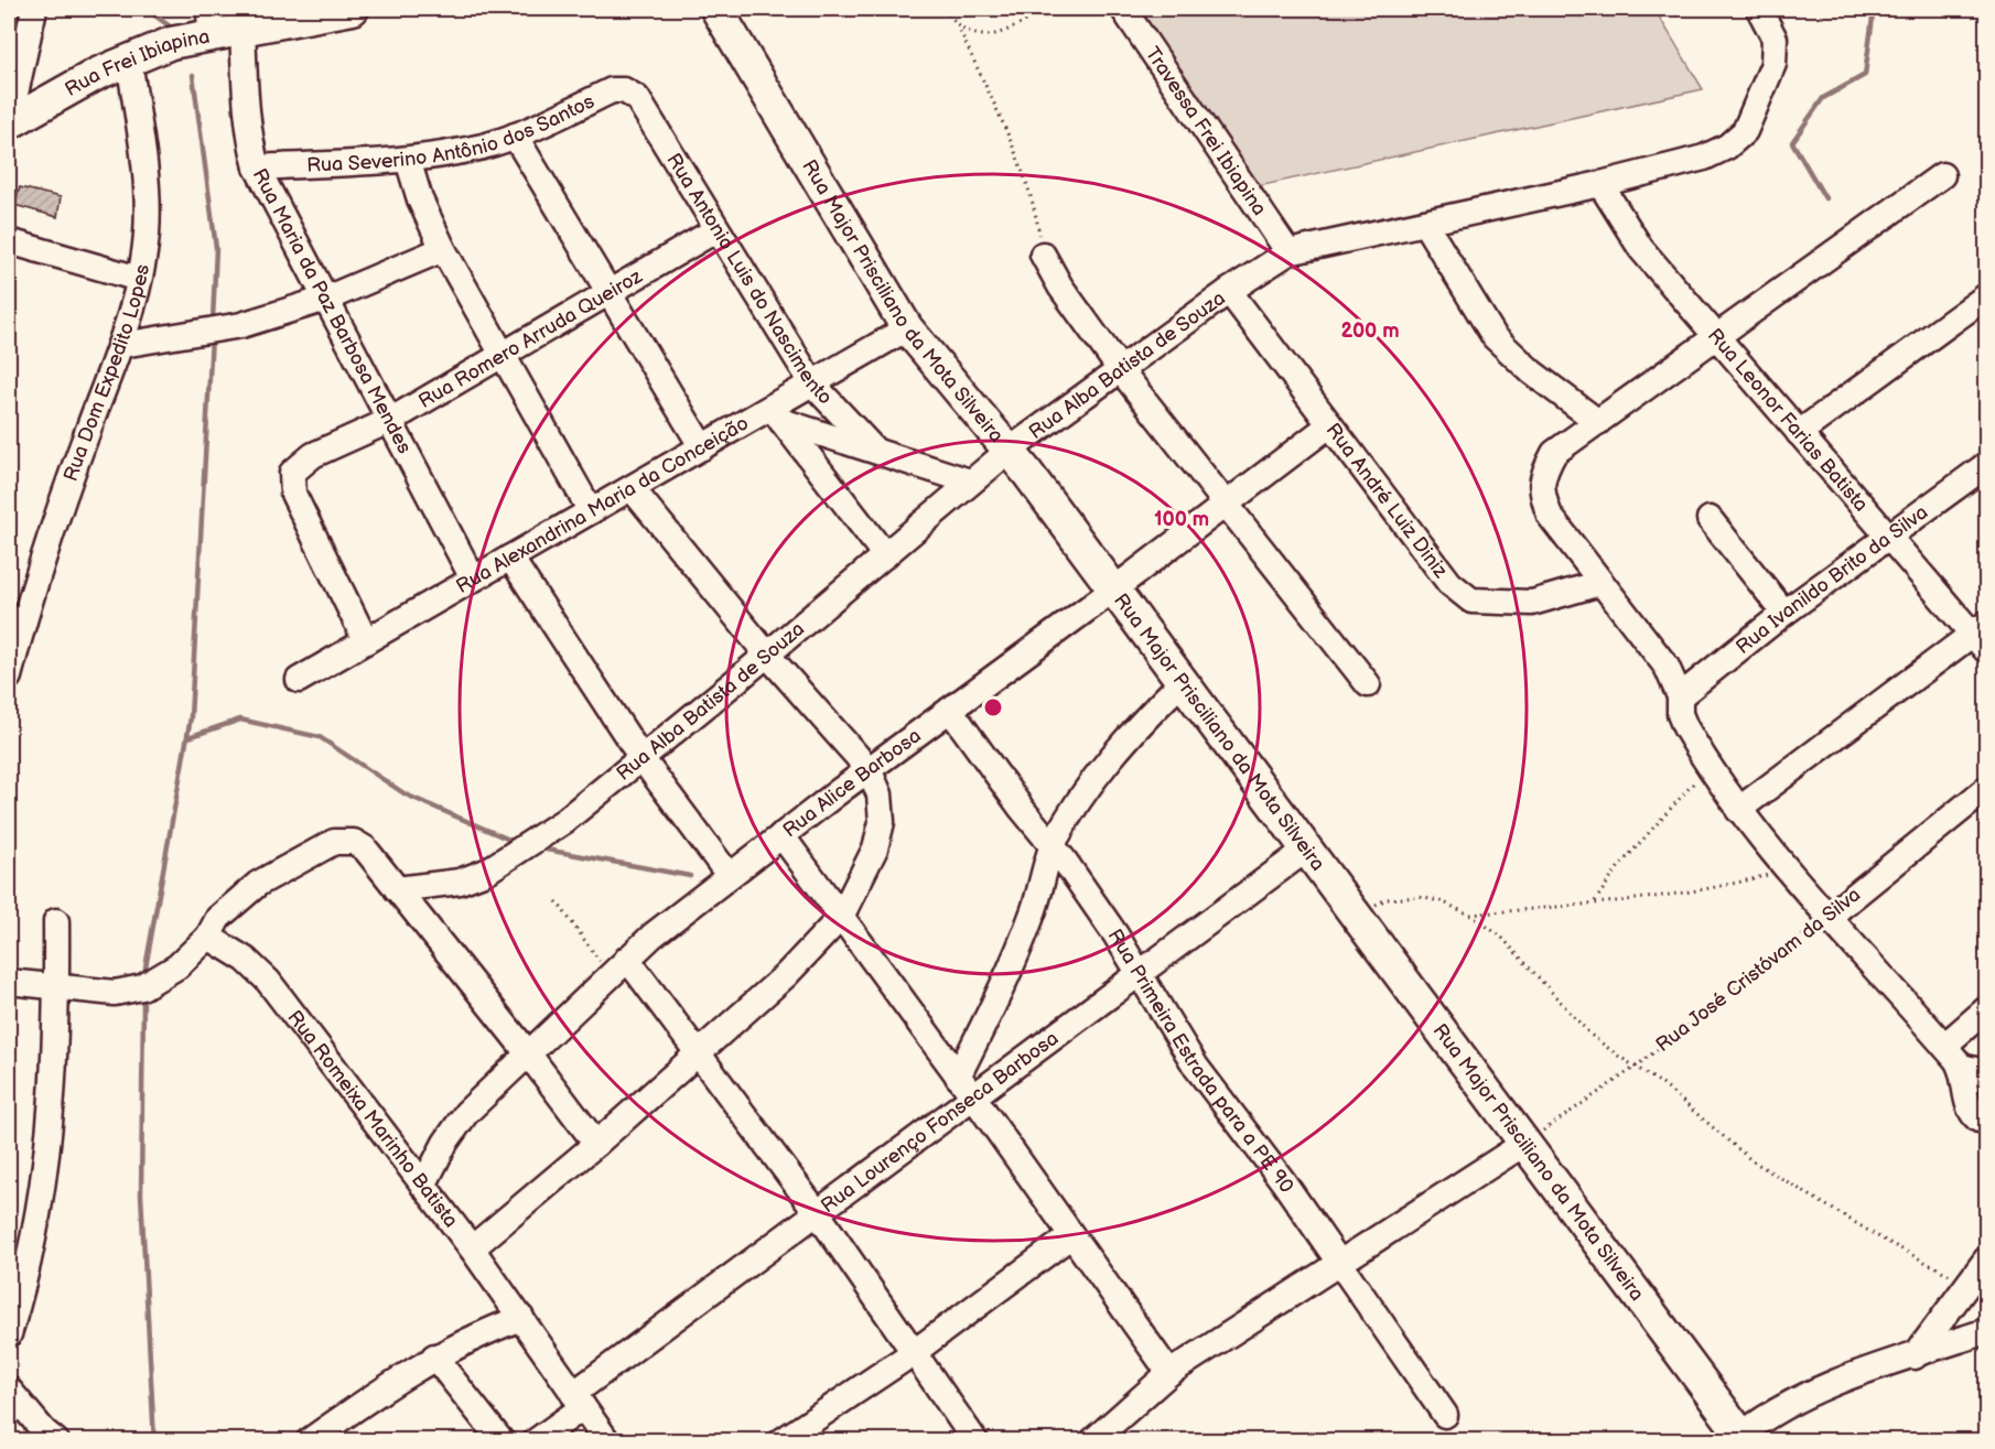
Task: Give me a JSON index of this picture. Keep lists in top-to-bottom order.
{
  "streets": {
    "main road": ["Rua Frei Ibiapina", "Rua Major Prisciliano da Mota Silveira"],
    "street": [
      "Rua Severino Antônio dos Santos",
      "Travessa Frei Ibiapina",
      "Rua Antonio Luis do Nascimento",
      "Rua Maria da Paz Barbosa Mendes",
      "Rua Romero Arruda Queiroz",
      "Rua Alba Batista de Souza",
      "Rua Dom Expedito Lopes",
      "Rua Leonor Farias Batista",
      "Rua André Luiz Diniz",
      "Rua Alexandrina Maria da Conceição",
      "Rua Ivanildo Brito da Silva",
      "Rua Alice Barbosa",
      "Rua José Cristóvam da Silva",
      "Rua Primeira Estrada para a PE 90",
      "Rua Romeixa Marinho Batista",
      "Rua Lourenço Fonseca Barbosa"
    ]
  },
  "crossings": [
    ["Rua Frei Ibiapina", "Rua Maria da Paz Barbosa Mendes"],
    ["Rua Frei Ibiapina", "Rua Dom Expedito Lopes"],
    ["Rua Severino Antônio dos Santos", "Rua Antonio Luis do Nascimento"],
    ["Rua Severino Antônio dos Santos", "Rua Maria da Paz Barbosa Mendes"],
    ["Travessa Frei Ibiapina", "Rua Alba Batista de Souza"],
    ["Rua Antonio Luis do Nascimento", "Rua Romero Arruda Queiroz"],
    ["Rua Antonio Luis do Nascimento", "Rua Alexandrina Maria da Conceição"],
    ["Rua Major Prisciliano da Mota Silveira", "Rua Alba Batista de Souza"],
    ["Rua Major Prisciliano da Mota Silveira", "Rua Alexandrina Maria da Conceição"],
    ["Rua Major Prisciliano da Mota Silveira", "Rua Alice Barbosa"],
    ["Rua Major Prisciliano da Mota Silveira", "Rua José Cristóvam da Silva"],
    ["Rua Major Prisciliano da Mota Silveira", "Rua Lourenço Fonseca Barbosa"],
    ["Rua Maria da Paz Barbosa Mendes", "Rua Romero Arruda Queiroz"],
    ["Rua Maria da Paz Barbosa Mendes", "Rua Alexandrina Maria da Conceição"],
    ["Rua Romero Arruda Queiroz", "Rua Alexandrina Maria da Conceição"],
    ["Rua Alba Batista de Souza", "Rua Leonor Farias Batista"],
    ["Rua Alba Batista de Souza", "Rua André Luiz Diniz"],
    ["Rua Leonor Farias Batista", "Rua Ivanildo Brito da Silva"],
    ["Rua André Luiz Diniz", "Rua Alice Barbosa"],
    ["Rua Alice Barbosa", "Rua Primeira Estrada para a PE 90"],
    ["Rua Alice Barbosa", "Rua Romeixa Marinho Batista"],
    ["Rua Primeira Estrada para a PE 90", "Rua Lourenço Fonseca Barbosa"],
    ["Rua Romeixa Marinho Batista", "Rua Lourenço Fonseca Barbosa"]
  ],
  "rings": ["200 m", "100 m"]
}
